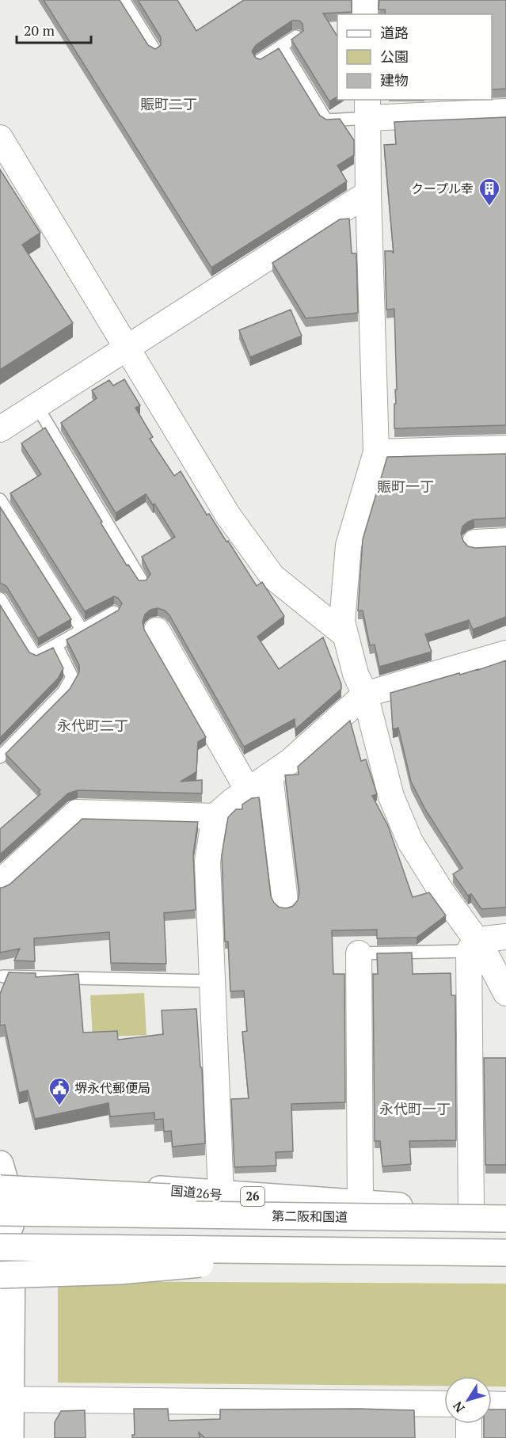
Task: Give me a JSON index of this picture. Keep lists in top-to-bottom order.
{
  "streets": {
    "main road": ["国道26号", "26", "第二阪和国道"]
  },
  "districts": [
    "賑町二丁",
    "賑町一丁",
    "永代町二丁",
    "永代町一丁"
  ],
  "places": {
    "building": ["クープル幸"],
    "public building": ["堺永代郵便局"]
  },
  "legend": ["道路", "公園", "建物"],
  "scale_bar": "20 m",
  "north": "bottom left"
}
